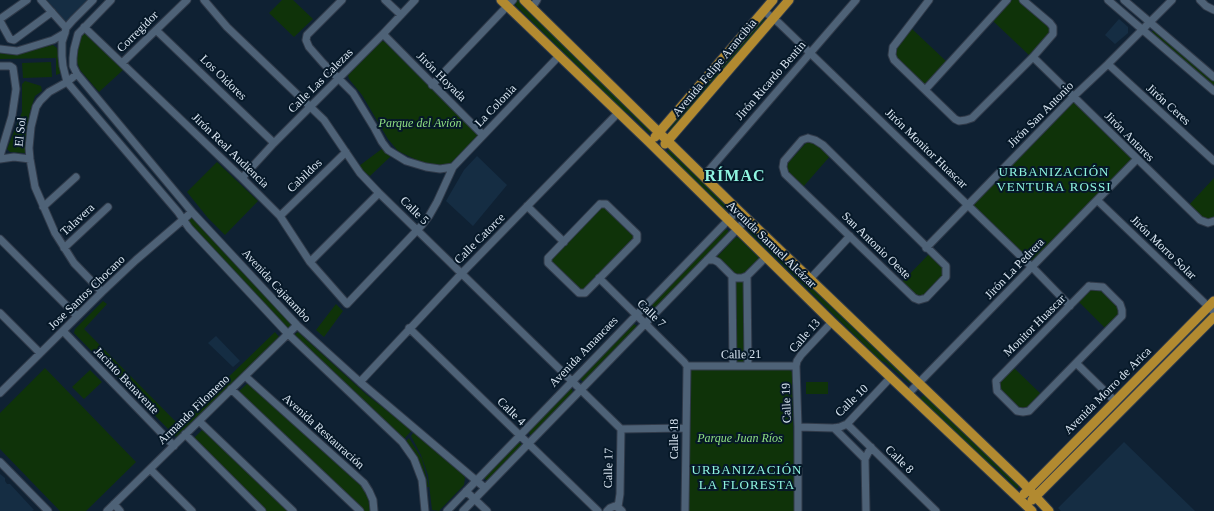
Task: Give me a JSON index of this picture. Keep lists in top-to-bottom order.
{
  "streets": {
    "main road": ["Avenida Felipe Arancibia", "Avenida Samuel Alcázar", "Avenida Morro de Arica"],
    "street": [
      "Corregidor",
      "Jirón Hoyada",
      "Los Oidores",
      "Calle Las Calezas",
      "Jirón Ricardo Bentin",
      "Jirón Ceres",
      "La Colonia",
      "Jirón San Antonio",
      "El Sol",
      "Jirón Antares",
      "Jirón Monitor Huascar",
      "Jirón Real Audiencia",
      "Cabildos",
      "Calle 5",
      "Talavera",
      "Calle Catorce",
      "San Antonio Oeste",
      "Jirón Morro Solar",
      "Jirón La Pedrera",
      "Avenida Cajatambo",
      "Jose Santos Chocano",
      "Calle 7",
      "Monitor Huascar",
      "Calle 13",
      "Avenida Amancaes",
      "Calle 21",
      "Jacinto Benavente",
      "Calle 10",
      "Calle 19",
      "Armando Filomeno",
      "Calle 4",
      "Avenida Restauración",
      "Calle 18",
      "Calle 8",
      "Calle 17"
    ]
  },
  "crossings": [
    ["Corregidor", "Los Oidores"],
    ["Corregidor", "Jirón Real Audiencia"],
    ["Avenida Felipe Arancibia", "Jirón Monitor Huascar"],
    ["Avenida Felipe Arancibia", "Avenida Samuel Alcázar"],
    ["Jirón Hoyada", "Calle Las Calezas"],
    ["Jirón Hoyada", "La Colonia"],
    ["Los Oidores", "Calle Las Calezas"],
    ["Calle Las Calezas", "Jirón Real Audiencia"],
    ["Calle Las Calezas", "Calle 5"],
    ["Jirón Ricardo Bentin", "Jirón Monitor Huascar"],
    ["Jirón Ricardo Bentin", "Avenida Samuel Alcázar"],
    ["Jirón Ceres", "Jirón San Antonio"],
    ["La Colonia", "Jirón Real Audiencia"],
    ["La Colonia", "Calle 5"],
    ["La Colonia", "Avenida Samuel Alcázar"],
    ["Jirón San Antonio", "Jirón Antares"],
    ["Jirón San Antonio", "Jirón Monitor Huascar"],
    ["Jirón San Antonio", "San Antonio Oeste"],
    ["El Sol", "Avenida Cajatambo"],
    ["Jirón Antares", "Jirón La Pedrera"],
    ["Jirón Monitor Huascar", "Jirón La Pedrera"],
    ["Jirón Monitor Huascar", "Monitor Huascar"],
    ["Jirón Real Audiencia", "Cabildos"],
    ["Cabildos", "Calle 5"],
    ["Calle 5", "Calle Catorce"],
    ["Calle 5", "Avenida Amancaes"],
    ["Calle 5", "Calle 17"],
    ["Calle Catorce", "Avenida Samuel Alcázar"],
    ["Calle Catorce", "Avenida Cajatambo"],
    ["Calle Catorce", "Calle 4"],
    ["Avenida Samuel Alcázar", "Jirón La Pedrera"],
    ["Avenida Samuel Alcázar", "Calle 13"],
    ["Avenida Samuel Alcázar", "Avenida Amancaes"],
    ["Avenida Samuel Alcázar", "Avenida Morro de Arica"],
    ["Avenida Samuel Alcázar", "Calle 10"],
    ["Jirón Morro Solar", "Jirón La Pedrera"],
    ["Jirón Morro Solar", "Avenida Morro de Arica"],
    ["Avenida Cajatambo", "Jose Santos Chocano"],
    ["Avenida Cajatambo", "Avenida Amancaes"],
    ["Avenida Cajatambo", "Armando Filomeno"],
    ["Jose Santos Chocano", "Jacinto Benavente"],
    ["Calle 7", "Avenida Amancaes"],
    ["Calle 7", "Calle 21"],
    ["Calle 7", "Calle 18"],
    ["Calle 13", "Calle 21"],
    ["Calle 13", "Calle 19"],
    ["Avenida Amancaes", "Calle 4"],
    ["Calle 21", "Calle 19"],
    ["Calle 21", "Calle 18"],
    ["Jacinto Benavente", "Armando Filomeno"],
    ["Calle 10", "Calle 19"],
    ["Calle 10", "Calle 8"],
    ["Armando Filomeno", "Avenida Restauración"]
  ],
  "districts": ["URBANIZACIÓN VENTURA ROSSI", "RÍMAC", "URBANIZACIÓN LA FLORESTA"],
  "parks": ["Parque del Avión", "Parque Juan Ríos"]
}
